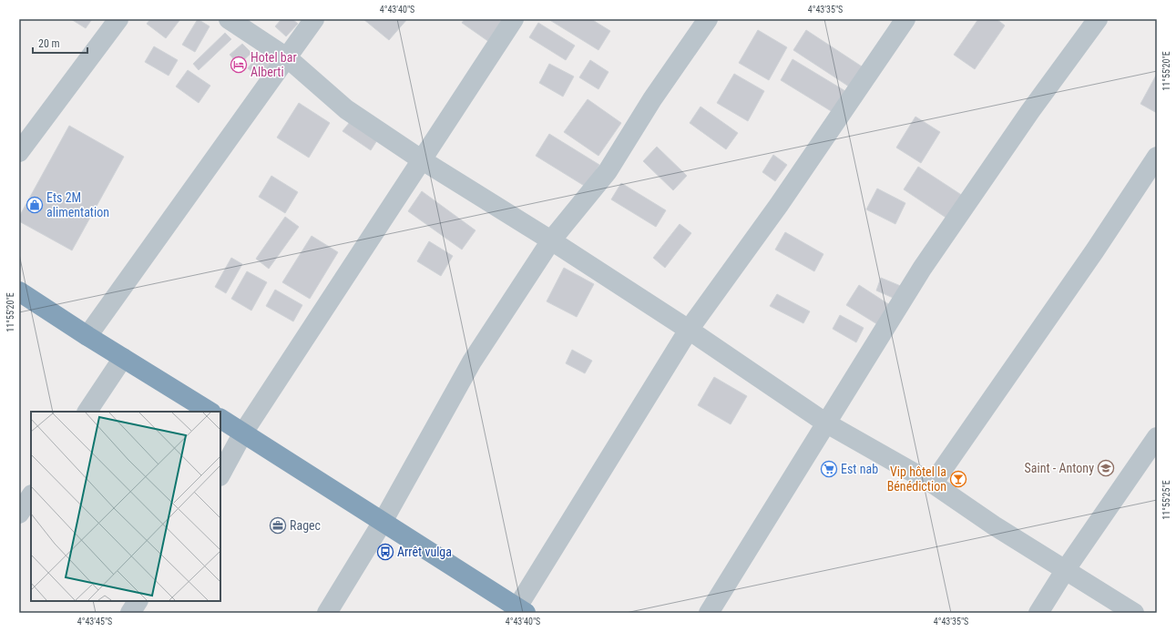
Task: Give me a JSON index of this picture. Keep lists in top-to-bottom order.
{
  "places": {
    "hotel": ["Hotel bar Alberti"],
    "shop": ["Ets 2M alimentation"],
    "school or university": ["Saint - Antony"],
    "supermarket": ["Est nab"],
    "bar": ["Vip hôtel la Bénédiction"],
    "office": ["Ragec"],
    "bus stop": ["Arrêt vulga"]
  },
  "scale_bar": "20 m",
  "coordinates": [
    "4°43'40\"S",
    "4°43'35\"S",
    "11°55'20\"E",
    "11°55'25\"E",
    "4°43'45\"S"
  ]
}
